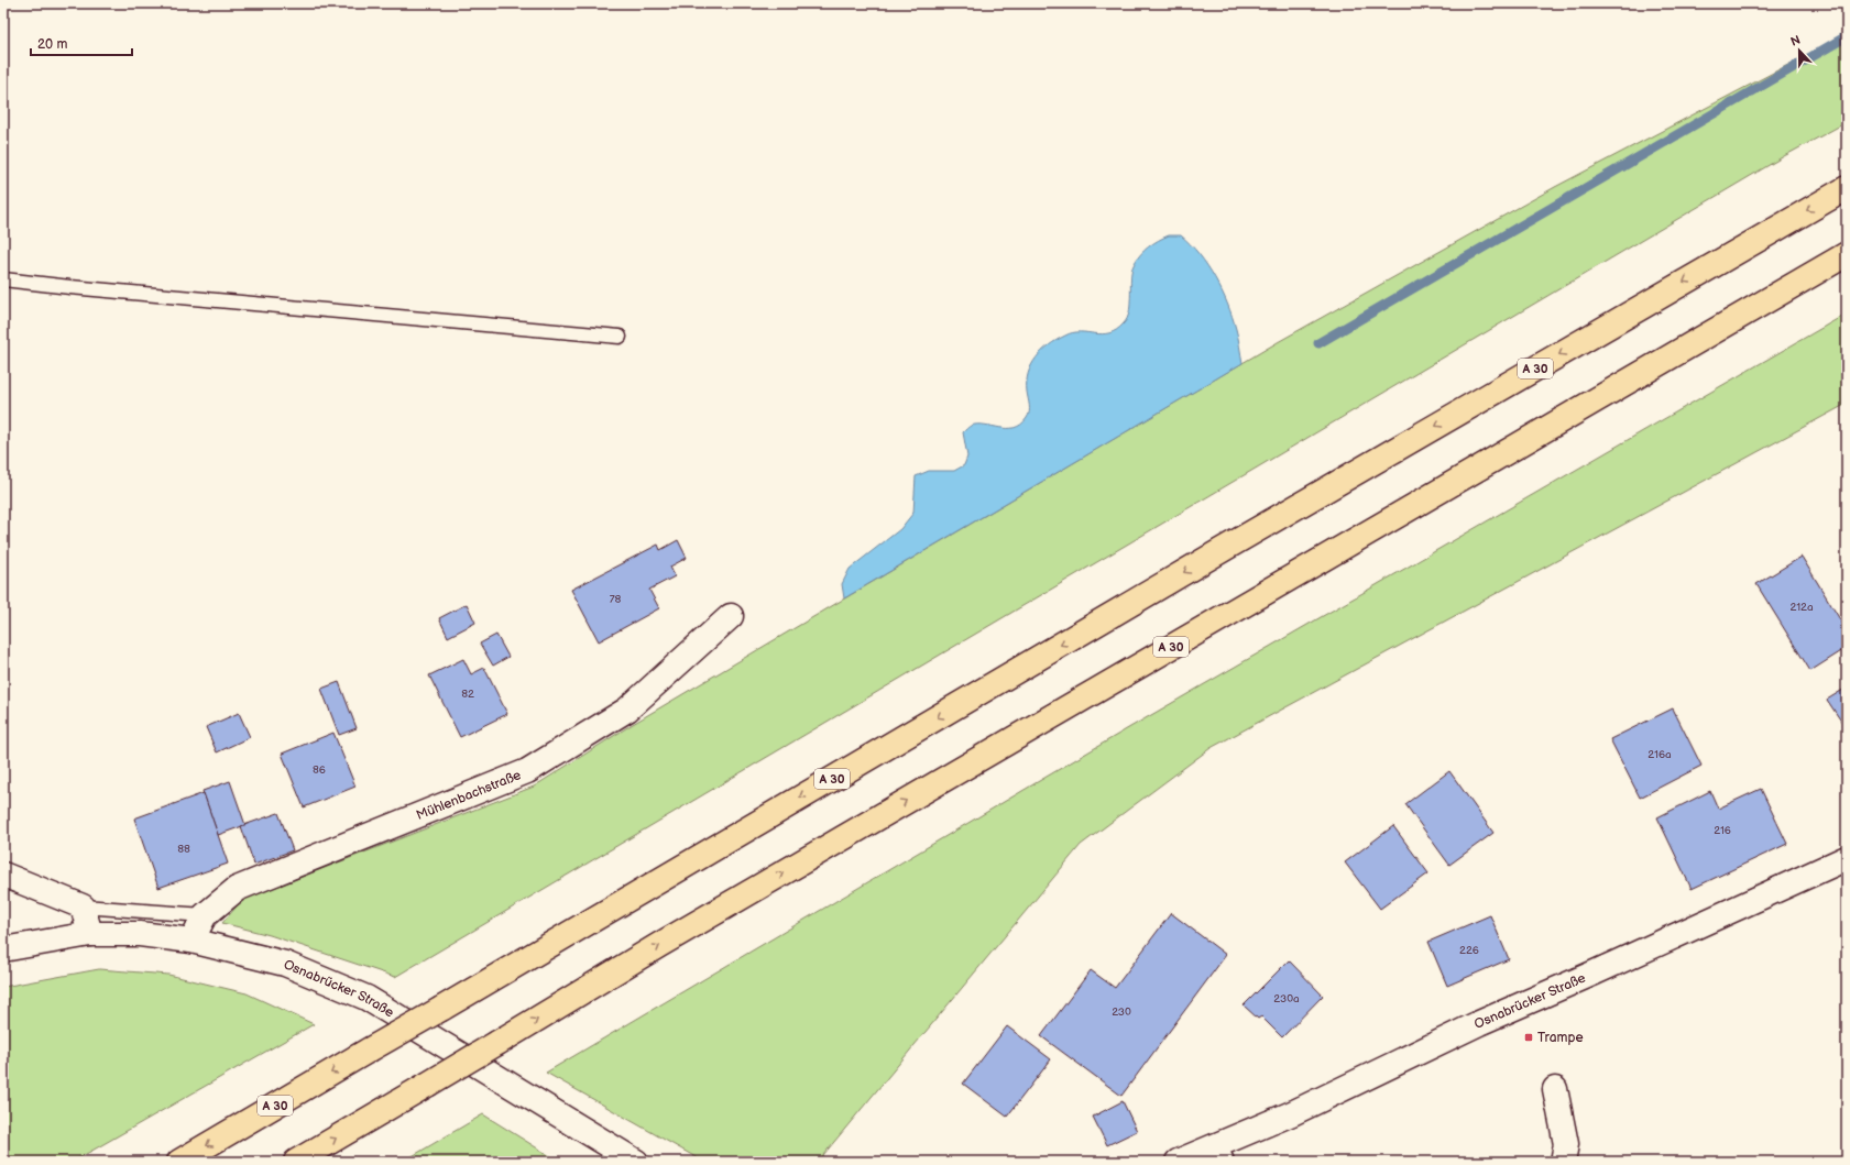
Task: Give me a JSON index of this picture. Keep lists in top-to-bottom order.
{
  "streets": {
    "highway": ["A 30"],
    "main road": ["Mühlenbachstraße", "Osnabrücker Straße"]
  },
  "crossings": [
    ["Mühlenbachstraße", "Osnabrücker Straße"]
  ],
  "places": {
    "transit": ["Trampe"]
  },
  "house_numbers": [
    "78",
    "212a",
    "82",
    "216a",
    "86",
    "216",
    "88",
    "226",
    "230a",
    "230"
  ],
  "scale_bar": "20 m",
  "north": "top"
}
